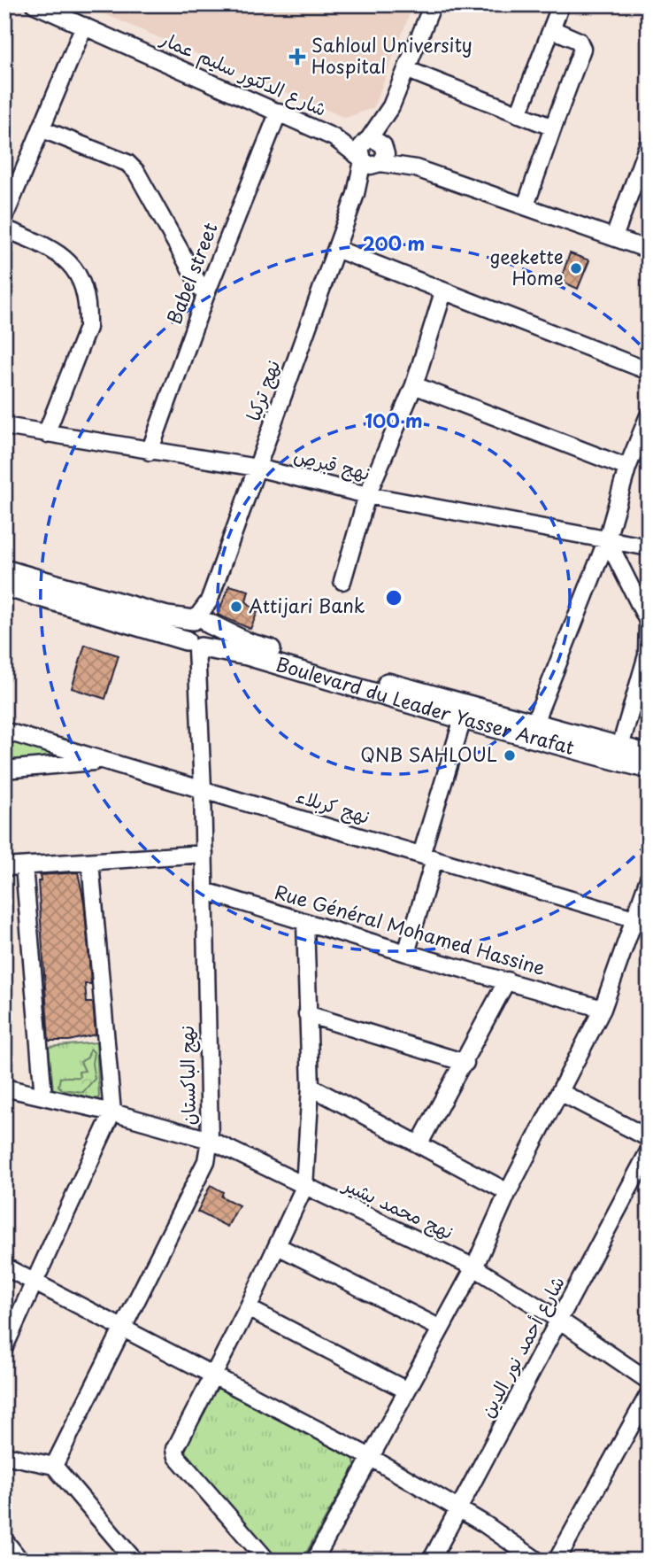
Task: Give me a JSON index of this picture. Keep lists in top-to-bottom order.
{
  "streets": {
    "main road": ["Boulevard du Leader Yasser Arafat"],
    "street": [
      "شارع الدكتور سليم عمار",
      "Babel street",
      "نهج تركيا",
      "نهج قبرص",
      "نهج كربلاء",
      "Rue Général Mohamed Hassine",
      "نهج الباكستان",
      "نهج محمد بشير",
      "شارع أحمد نور الدين"
    ]
  },
  "crossings": [
    ["شارع الدكتور سليم عمار", "Babel street"],
    ["شارع الدكتور سليم عمار", "نهج تركيا"],
    ["Babel street", "نهج قبرص"],
    ["نهج تركيا", "نهج قبرص"],
    ["نهج تركيا", "Boulevard du Leader Yasser Arafat"],
    ["Boulevard du Leader Yasser Arafat", "نهج الباكستان"],
    ["نهج كربلاء", "نهج الباكستان"],
    ["Rue Général Mohamed Hassine", "نهج الباكستان"],
    ["نهج الباكستان", "نهج محمد بشير"],
    ["نهج محمد بشير", "شارع أحمد نور الدين"]
  ],
  "places": {
    "health": ["Sahloul University Hospital"],
    "other": ["geekette Home", "Attijari Bank", "QNB SAHLOUL"]
  },
  "rings": ["200 m", "100 m"]
}
